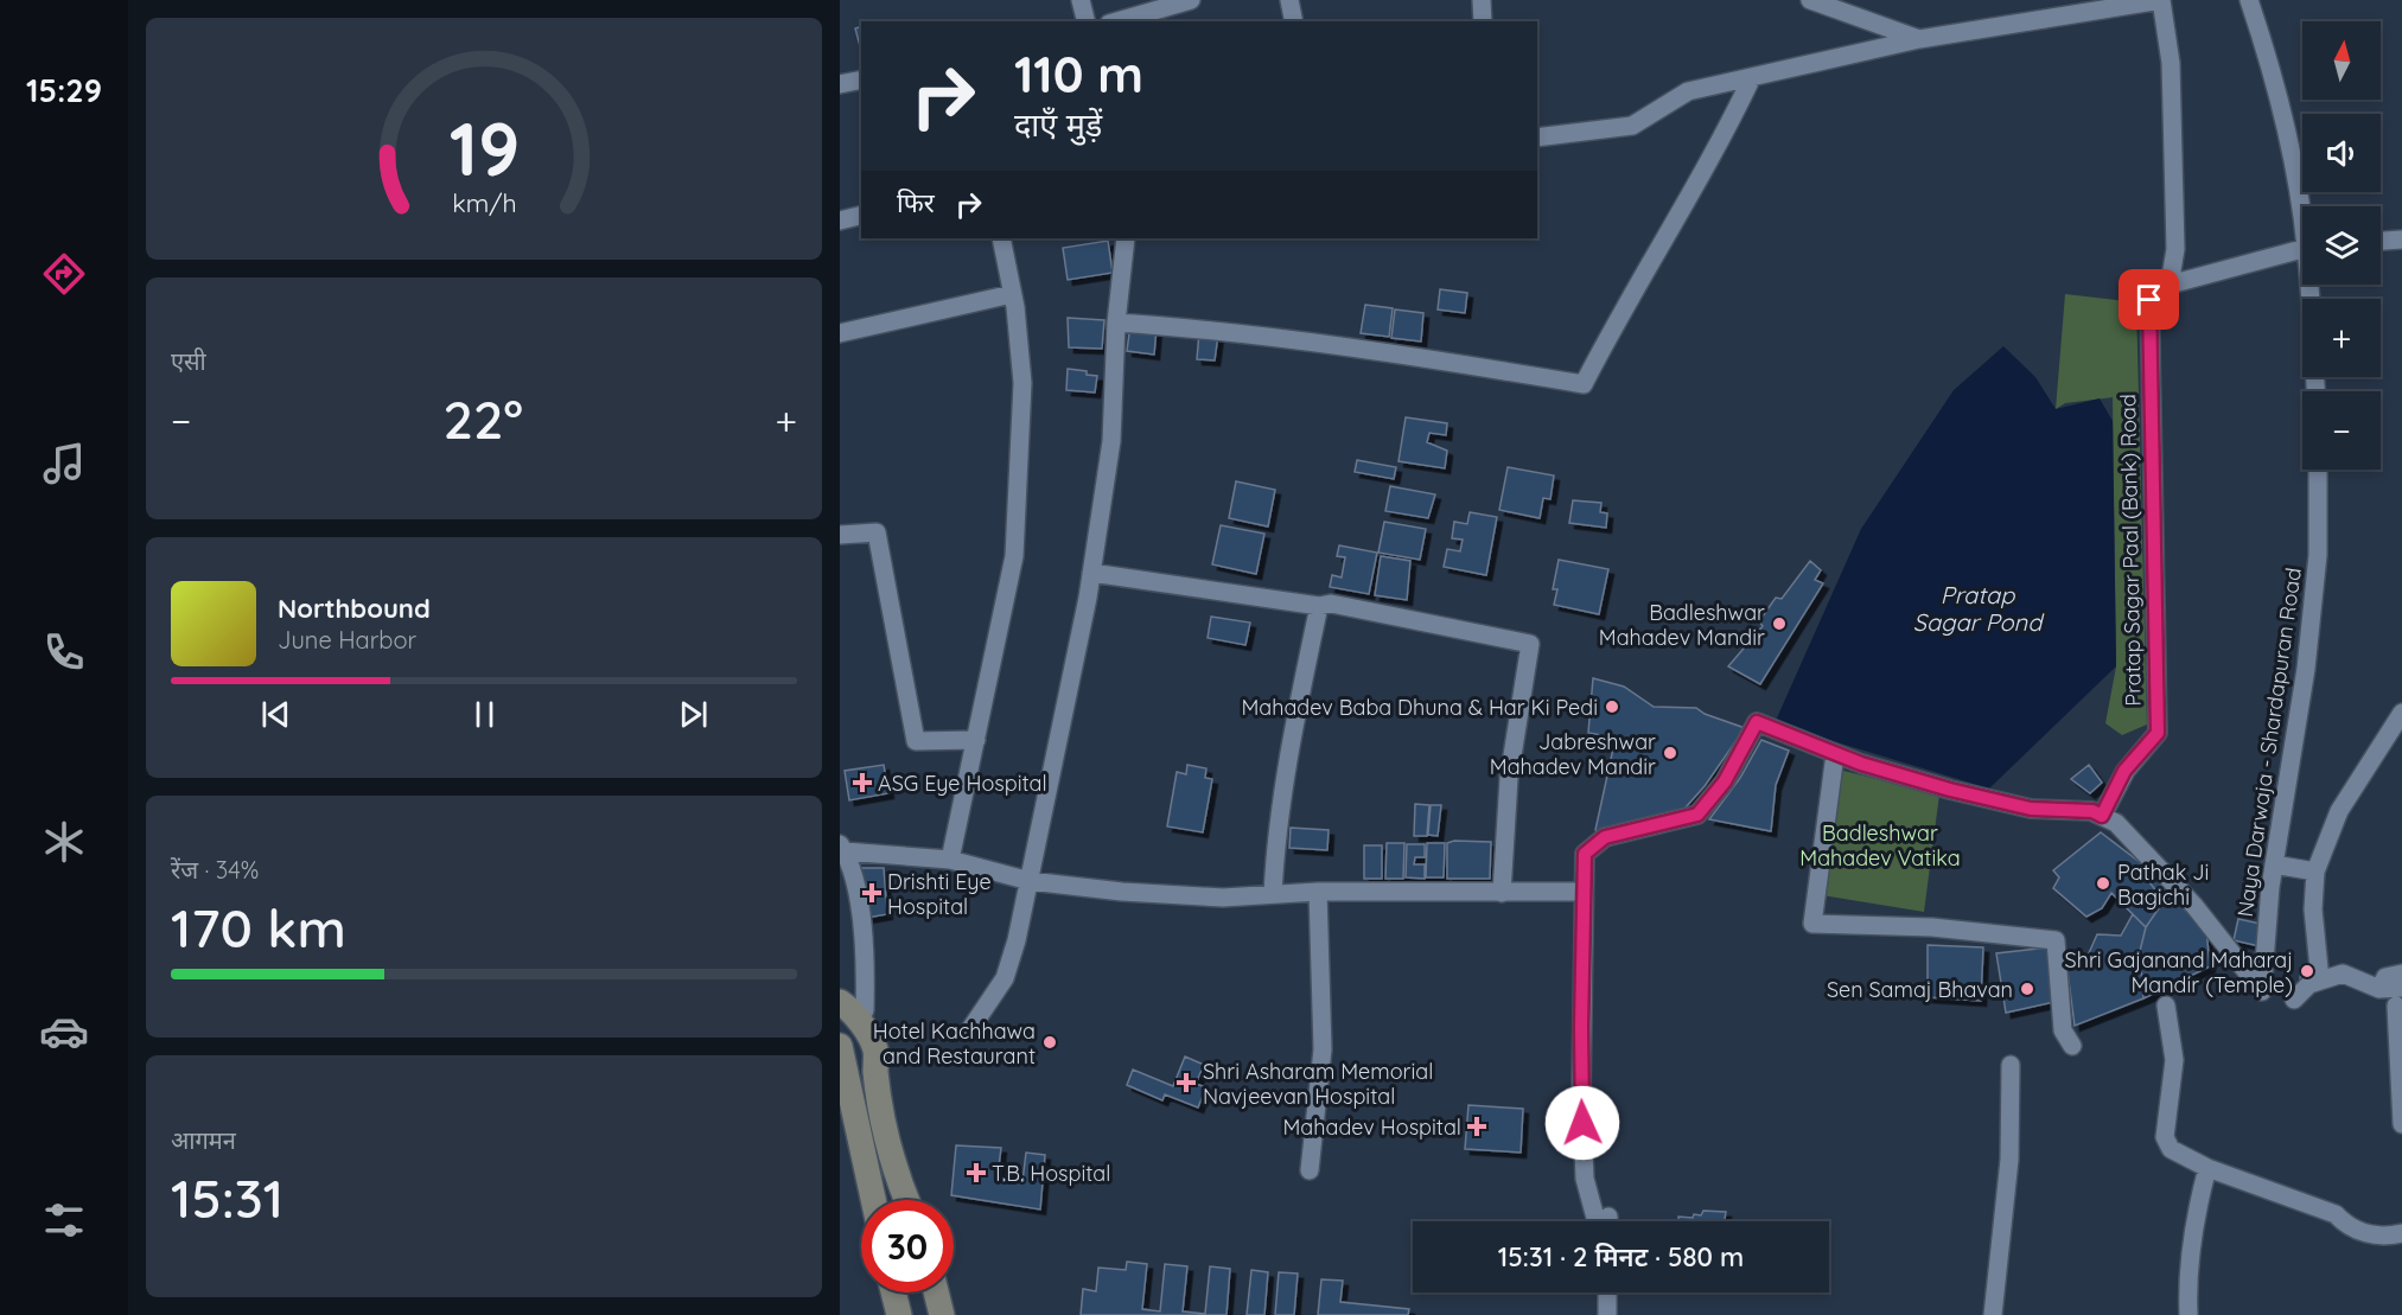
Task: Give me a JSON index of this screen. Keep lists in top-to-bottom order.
{
  "streets": {
    "street": ["Pratap Sagar Paal (Bank) Road", "Naya Darwaja - Shardapuran Road"]
  },
  "crossings": [
    ["Pratap Sagar Paal (Bank) Road", "Naya Darwaja - Shardapuran Road"]
  ],
  "water": ["Pratap Sagar Pond"],
  "parks": ["Badleshwar Mahadev Vatika"],
  "places": {
    "other": [
      "Badleshwar Mahadev Mandir",
      "Mahadev Baba Dhuna & Har Ki Pedi",
      "Jabreshwar Mahadev Mandir",
      "Pathak Ji Bagichi",
      "Shri Gajanand Maharaj Mandir (Temple)",
      "Sen Samaj Bhavan",
      "Hotel Kachhawa and Restaurant"
    ],
    "health": [
      "ASG Eye Hospital",
      "Drishti Eye Hospital",
      "Shri Asharam Memorial Navjeevan Hospital",
      "Mahadev Hospital",
      "T.B. Hospital"
    ]
  },
  "north": "top",
  "page": {
    "tabs": "15:29",
    "map_buttons": ["+", "−"],
    "turn": ["110 m", "दाएँ मुड़ें"],
    "then": "फिर",
    "tile": [
      "एसी",
      ["रेंज · 34%", "170 km"],
      ["आगमन", "15:31"]
    ],
    "heat": ["−", "22°", "+"],
    "song": ["Northbound", "June Harbor"],
    "limit": "30",
    "trip": "15:31 · 2 मिनट · 580 m",
    "gauge": ["19", "km/h"]
  }
}
